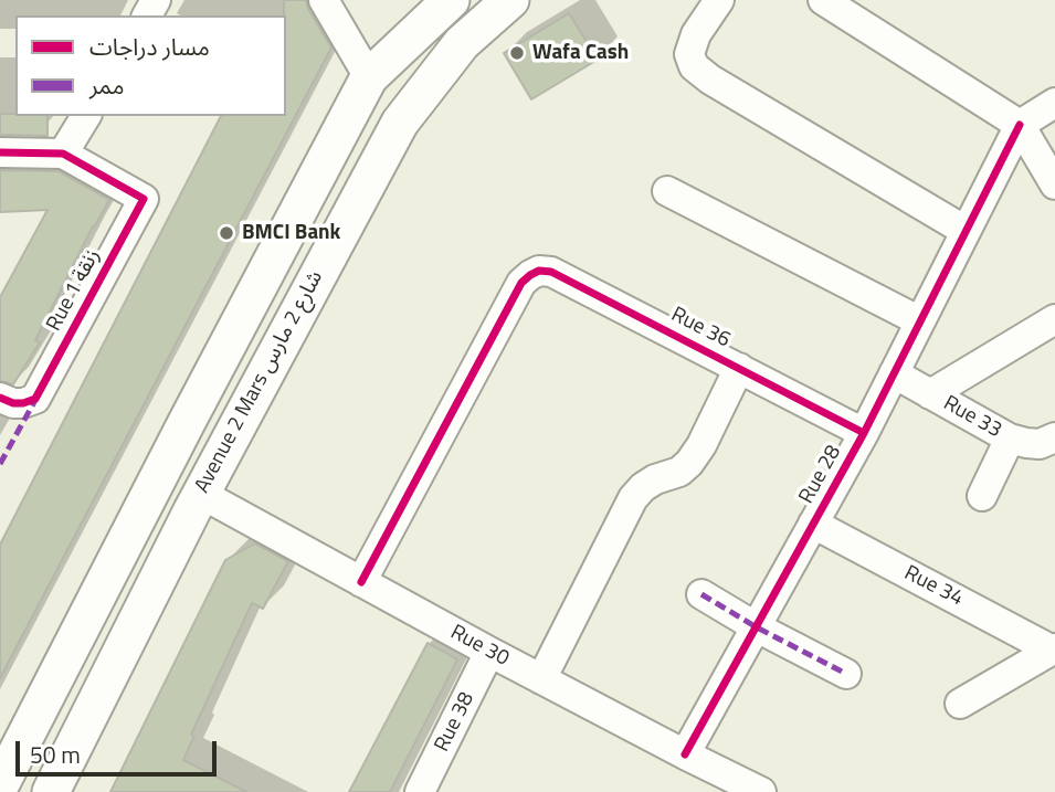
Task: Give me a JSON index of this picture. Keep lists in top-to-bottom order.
{
  "streets": {
    "main road": ["Avenue 2 Mars شارع 2 مارس"],
    "street": [
      "Rue 1 زنقة",
      "Rue 36",
      "Rue 33",
      "Rue 28",
      "Rue 34",
      "Rue 30",
      "Rue 38"
    ]
  },
  "crossings": [
    ["Rue 36", "Rue 28"],
    ["Rue 36", "Rue 30"],
    ["Avenue 2 Mars شارع 2 مارس", "Rue 30"],
    ["Rue 33", "Rue 28"],
    ["Rue 28", "Rue 34"],
    ["Rue 28", "Rue 30"],
    ["Rue 30", "Rue 38"]
  ],
  "places": ["Wafa Cash", "BMCI Bank"],
  "legend": ["مسار دراجات", "ممر"],
  "scale_bar": "50 m"
}
